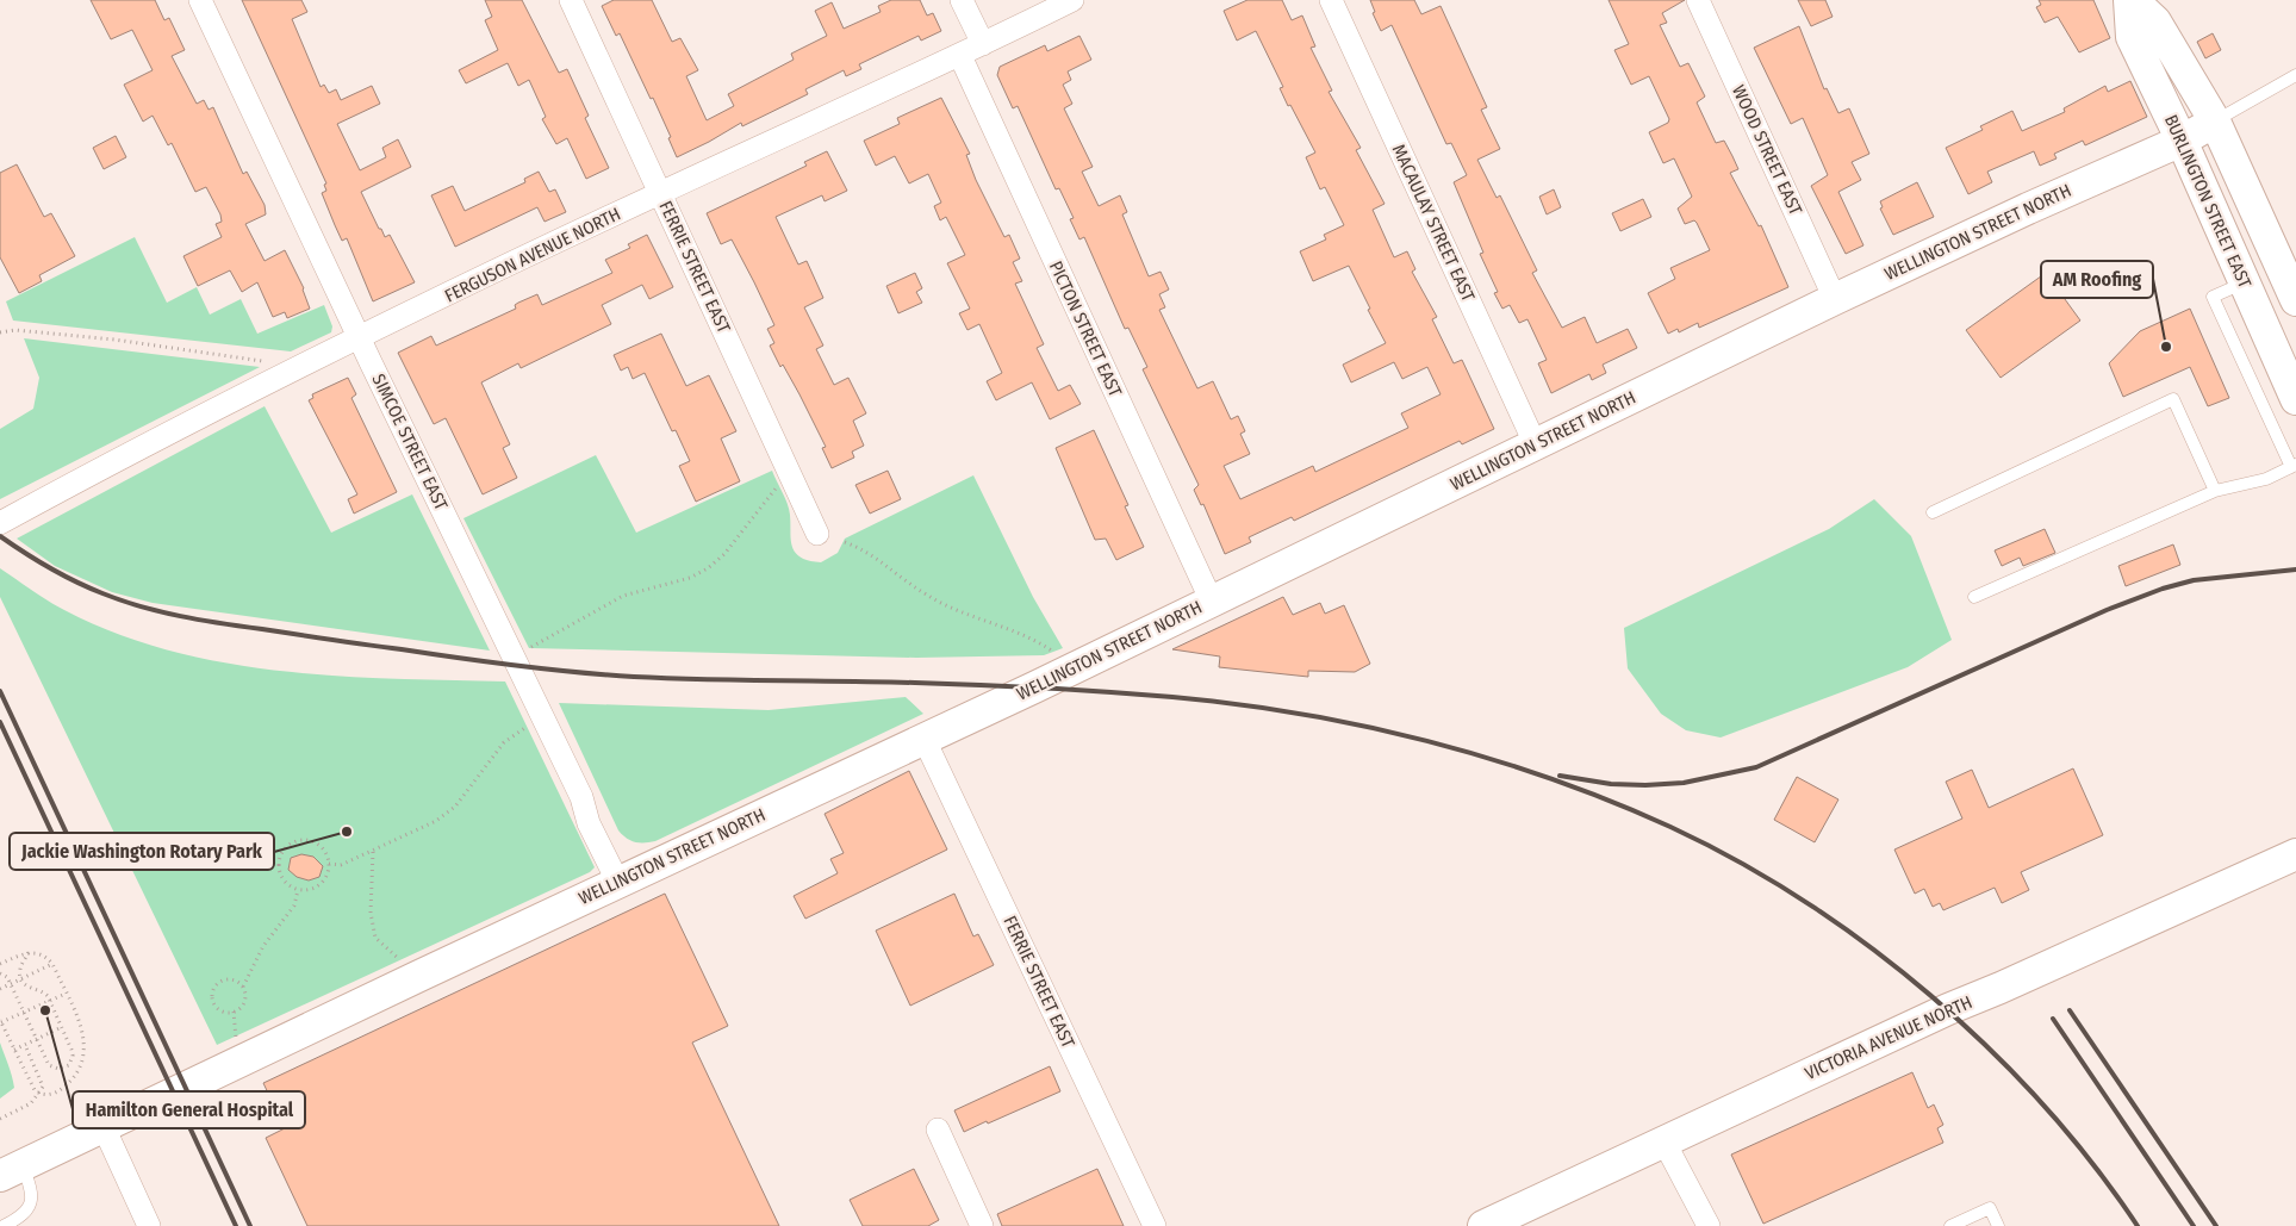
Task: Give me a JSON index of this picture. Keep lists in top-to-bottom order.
{
  "streets": {
    "main road": ["BURLINGTON STREET EAST", "WELLINGTON STREET NORTH", "VICTORIA AVENUE NORTH"],
    "street": [
      "WOOD STREET EAST",
      "MACAULAY STREET EAST",
      "FERGUSON AVENUE NORTH",
      "FERRIE STREET EAST",
      "PICTON STREET EAST",
      "SIMCOE STREET EAST"
    ]
  },
  "crossings": [
    ["WOOD STREET EAST", "WELLINGTON STREET NORTH"],
    ["BURLINGTON STREET EAST", "WELLINGTON STREET NORTH"],
    ["MACAULAY STREET EAST", "WELLINGTON STREET NORTH"],
    ["WELLINGTON STREET NORTH", "FERRIE STREET EAST"],
    ["WELLINGTON STREET NORTH", "PICTON STREET EAST"],
    ["WELLINGTON STREET NORTH", "SIMCOE STREET EAST"],
    ["FERGUSON AVENUE NORTH", "FERRIE STREET EAST"],
    ["FERGUSON AVENUE NORTH", "PICTON STREET EAST"],
    ["FERGUSON AVENUE NORTH", "SIMCOE STREET EAST"]
  ],
  "places": ["AM Roofing", "Jackie Washington Rotary Park", "Hamilton General Hospital"]
}
